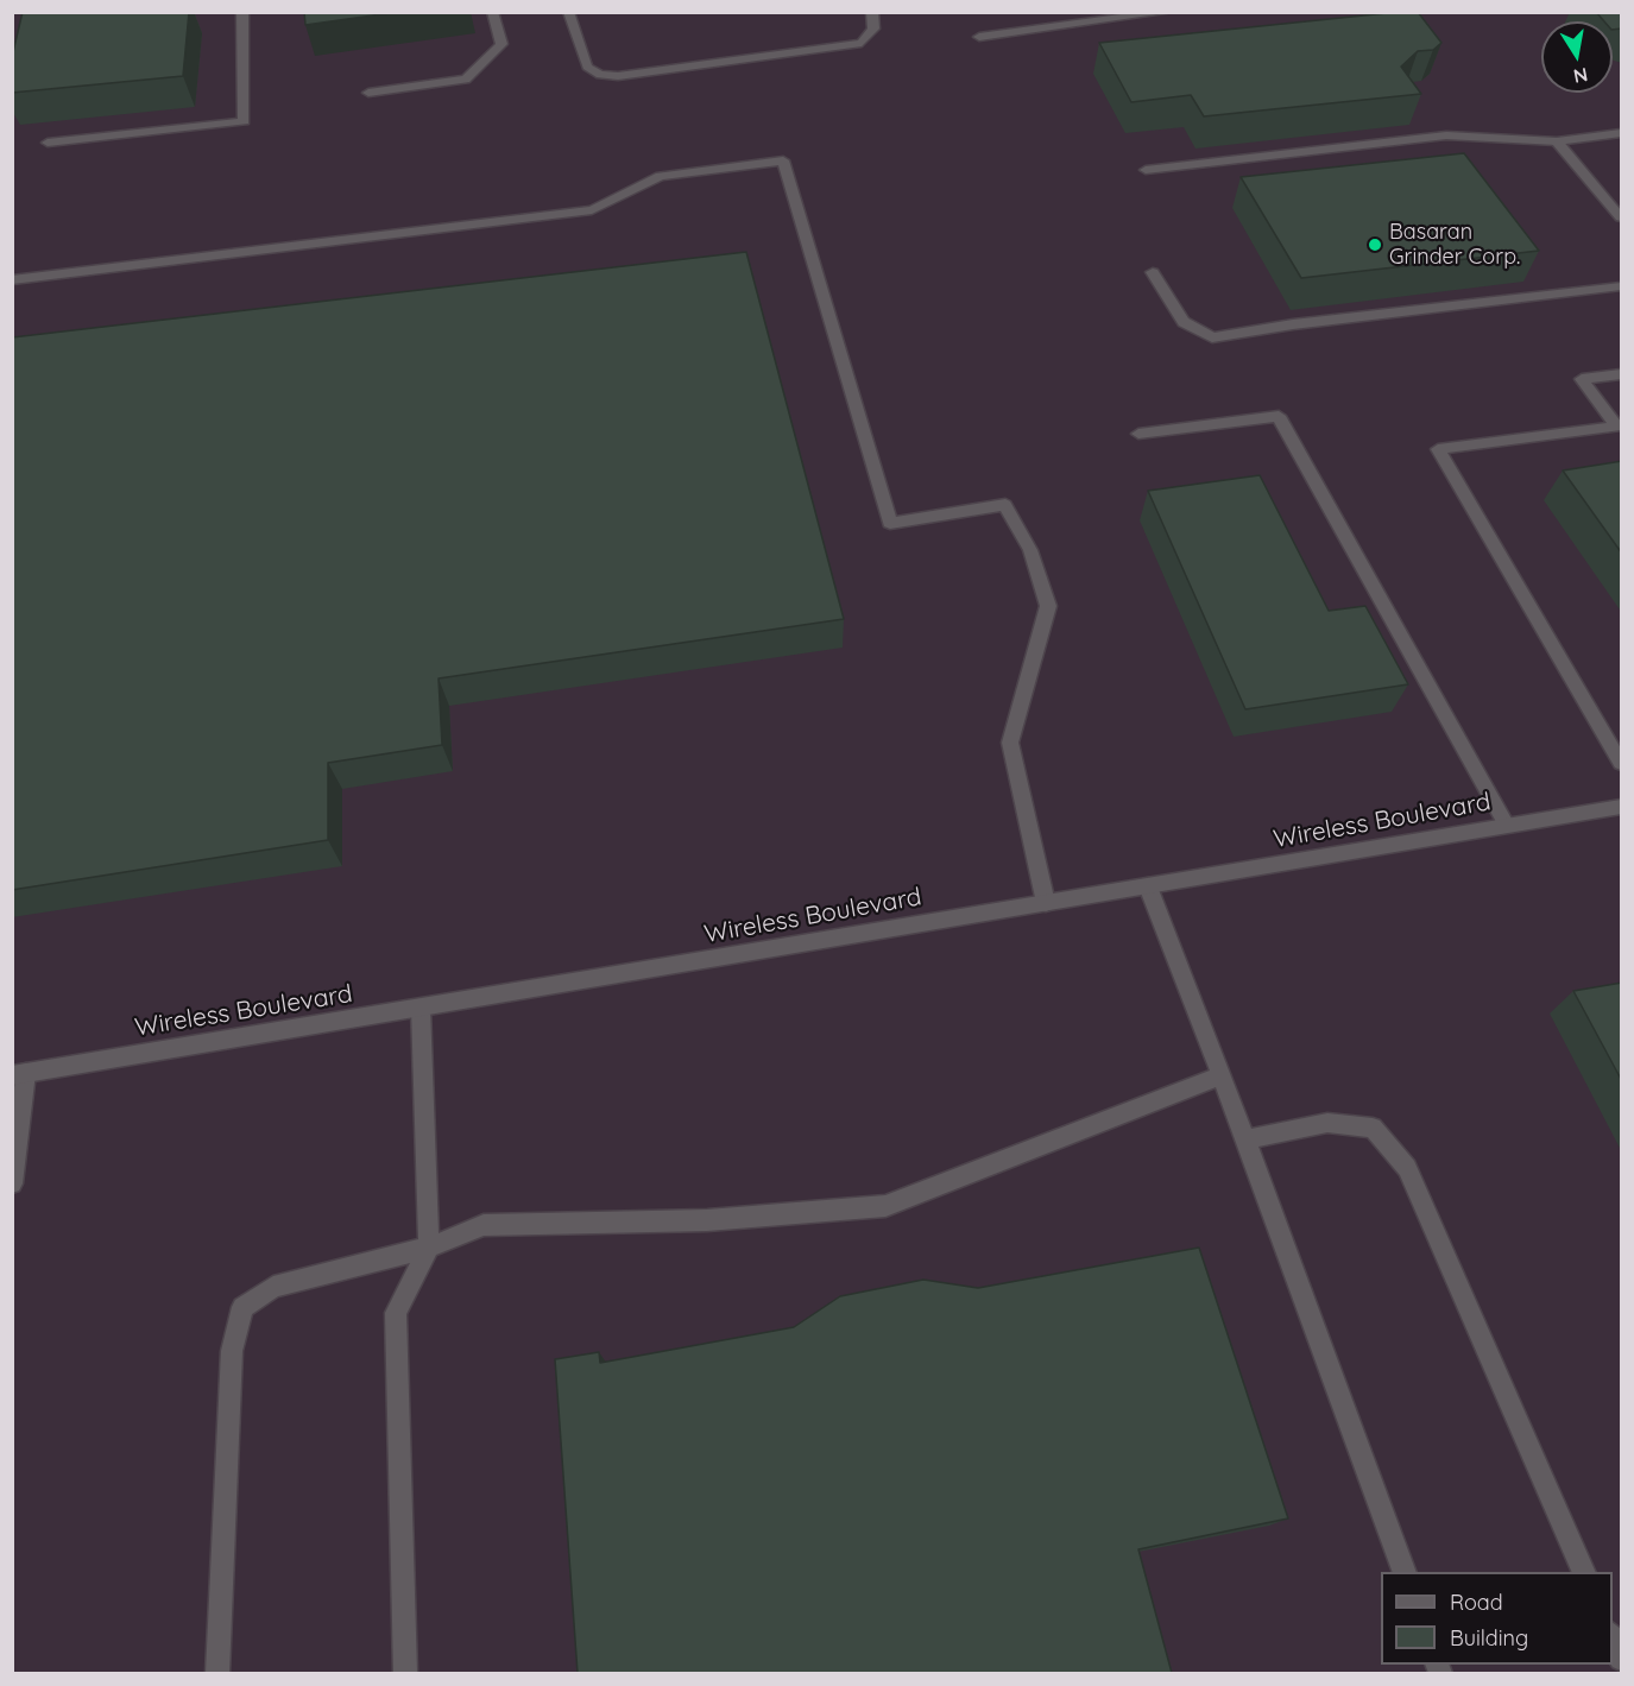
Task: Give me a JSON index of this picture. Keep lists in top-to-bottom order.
{
  "streets": {
    "street": ["Wireless Boulevard"]
  },
  "places": ["Basaran Grinder Corp."],
  "legend": ["Road", "Building"],
  "north": "bottom"
}
